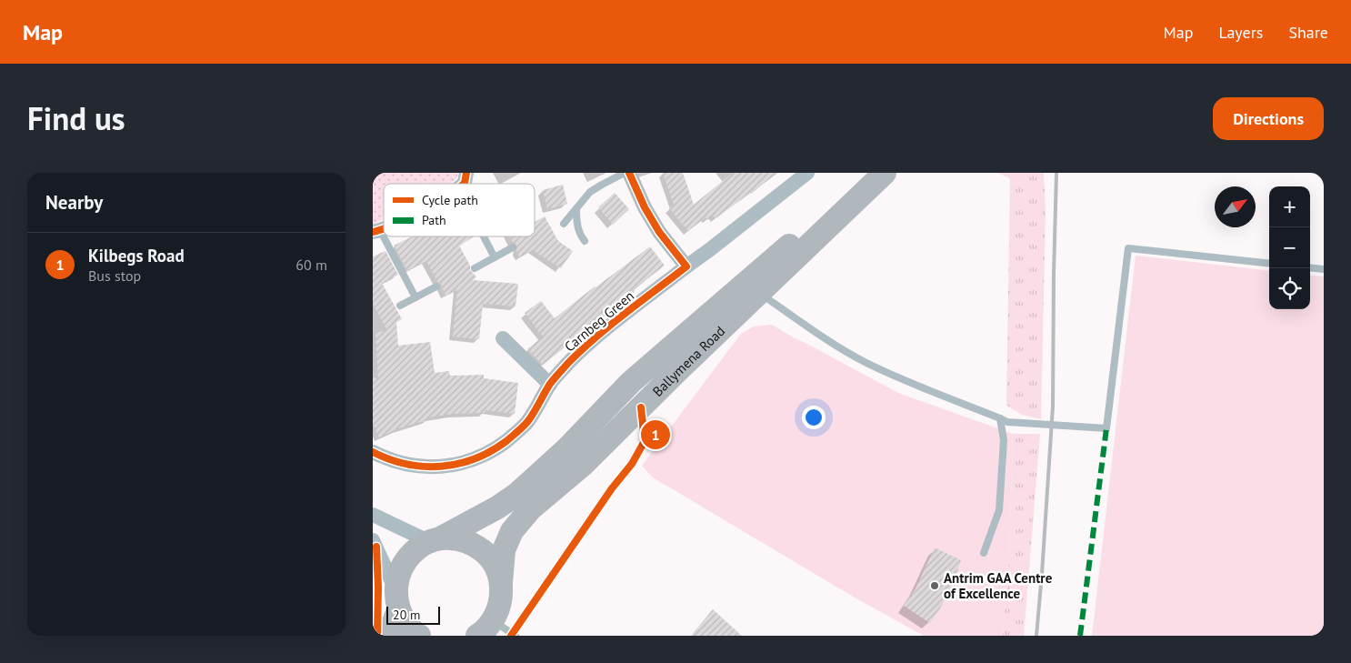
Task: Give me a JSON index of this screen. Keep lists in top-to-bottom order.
{
  "streets": {
    "highway": ["Ballymena Road"],
    "street": ["Carnbeg Green"]
  },
  "places": ["Antrim GAA Centre of Excellence"],
  "legend": ["Cycle path", "Path"],
  "scale_bar": "20 m",
  "north": "top right",
  "page": {
    "header": "Map",
    "nav": ["Map", "Layers", "Share"],
    "title": "Find us",
    "buttons": "Directions",
    "heading": "Nearby",
    "map_buttons": ["+", "−"],
    "list": [
      {
        "mark": "1",
        "name": "Kilbegs Road",
        "note": "Bus stop",
        "value": "60 m"
      }
    ],
    "pins": "1",
    "scale": "20 m"
  }
}
